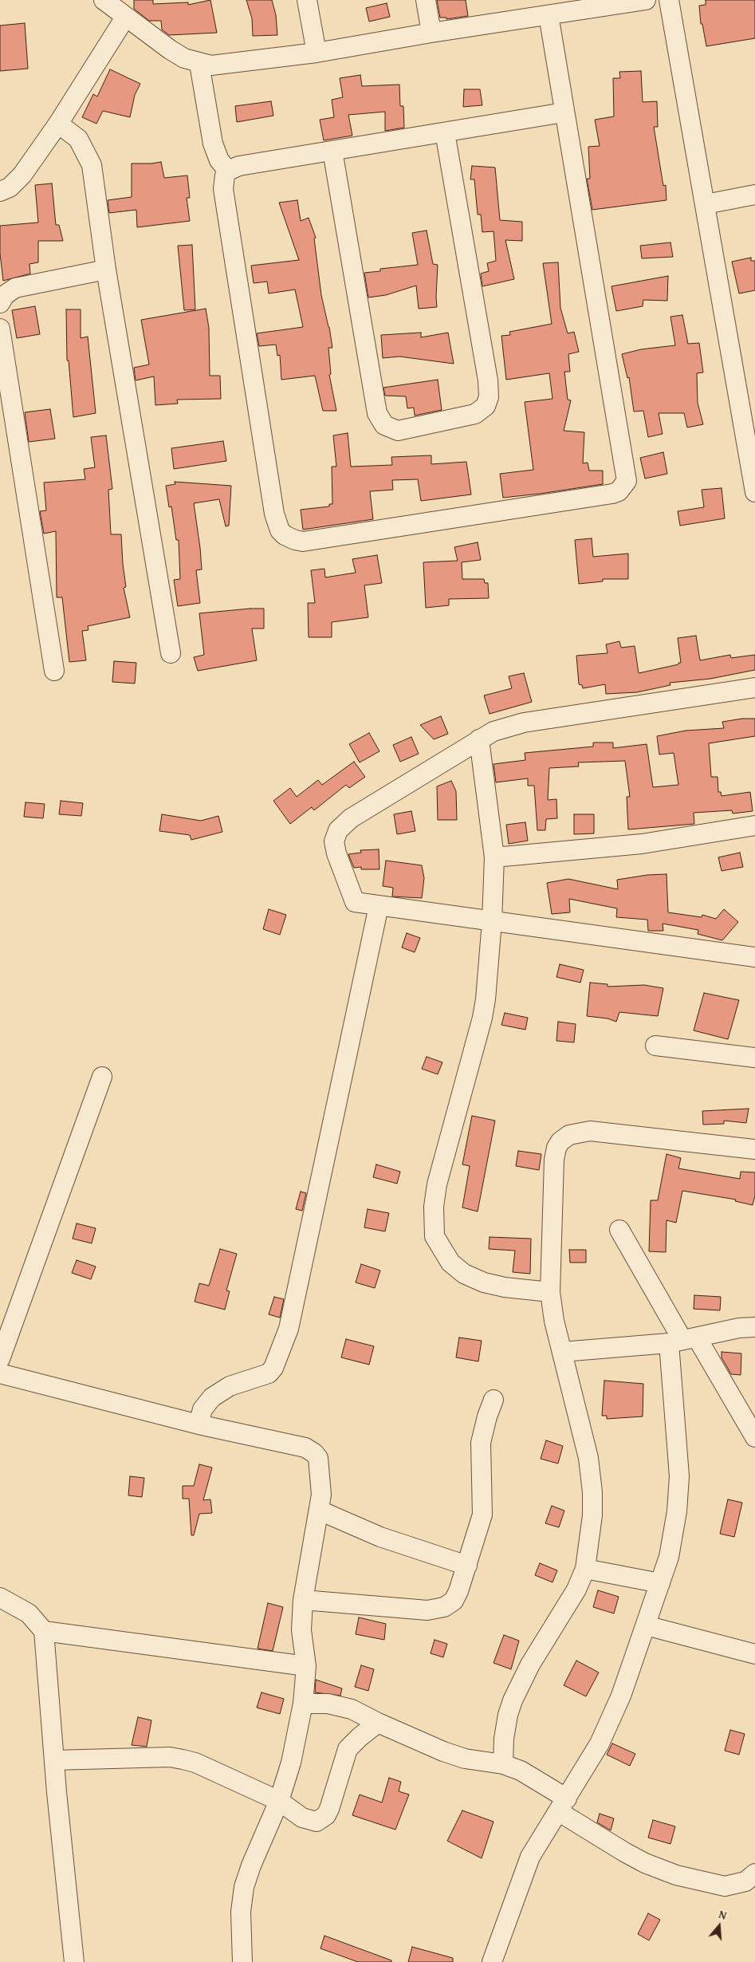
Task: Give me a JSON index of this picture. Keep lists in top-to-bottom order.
{
  "north": "top"
}
